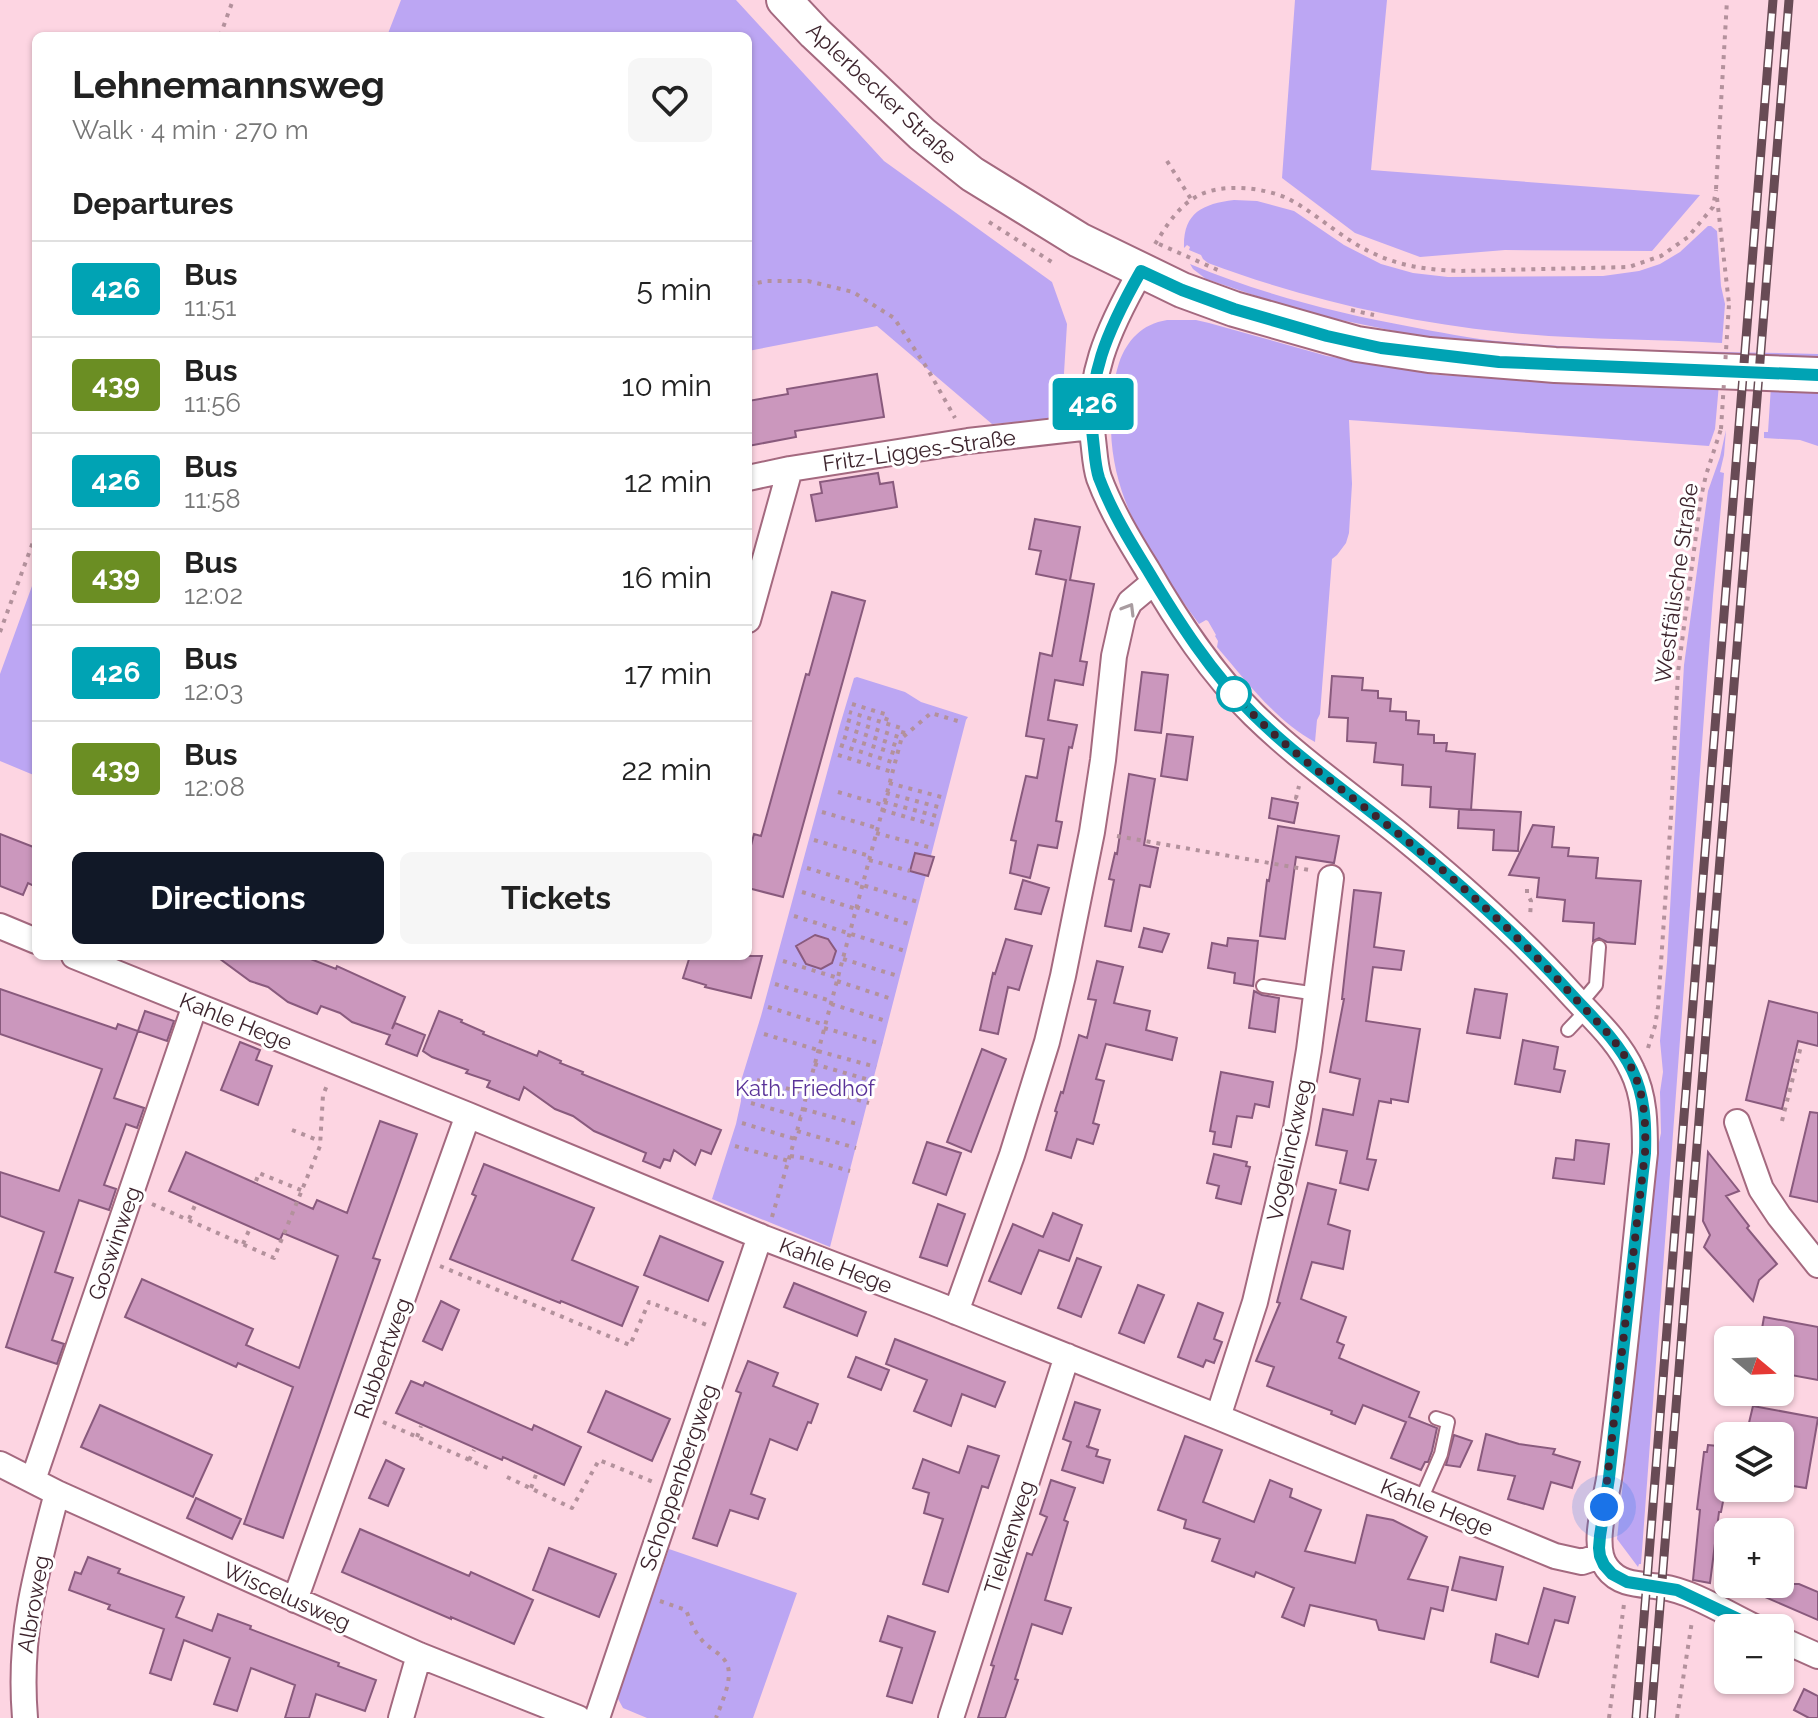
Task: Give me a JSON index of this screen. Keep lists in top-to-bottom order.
{
  "streets": {
    "main road": ["Aplerbecker Straße"],
    "street": [
      "Fritz-Ligges-Straße",
      "Kahle Hege",
      "Vogelinckweg",
      "Goswinweg",
      "Rubbertweg",
      "Schoppenbergweg",
      "Tielkenweg",
      "Wiscelusweg",
      "Albroweg"
    ],
    "path": ["Westfälische Straße"]
  },
  "crossings": [
    ["Kahle Hege", "Vogelinckweg"],
    ["Kahle Hege", "Goswinweg"],
    ["Kahle Hege", "Rubbertweg"],
    ["Kahle Hege", "Schoppenbergweg"],
    ["Kahle Hege", "Tielkenweg"],
    ["Goswinweg", "Wiscelusweg"],
    ["Rubbertweg", "Wiscelusweg"],
    ["Wiscelusweg", "Albroweg"]
  ],
  "parks": ["Kath. Friedhof"],
  "lines": ["bus line 426"],
  "north": "right",
  "page": {
    "on_map": "426",
    "heading": [
      ["Lehnemannsweg", "Walk · 4 min · 270 m"],
      "Departures"
    ],
    "list": [
      {
        "mark": "426",
        "name": "Bus",
        "note": "11:51",
        "value": "5 min"
      },
      {
        "mark": "439",
        "name": "Bus",
        "note": "11:56",
        "value": "10 min"
      },
      {
        "mark": "426",
        "name": "Bus",
        "note": "11:58",
        "value": "12 min"
      },
      {
        "mark": "439",
        "name": "Bus",
        "note": "12:02",
        "value": "16 min"
      },
      {
        "mark": "426",
        "name": "Bus",
        "note": "12:03",
        "value": "17 min"
      },
      {
        "mark": "439",
        "name": "Bus",
        "note": "12:08",
        "value": "22 min"
      }
    ],
    "buttons": ["Directions", "Tickets"],
    "map_buttons": ["+", "−"]
  }
}
